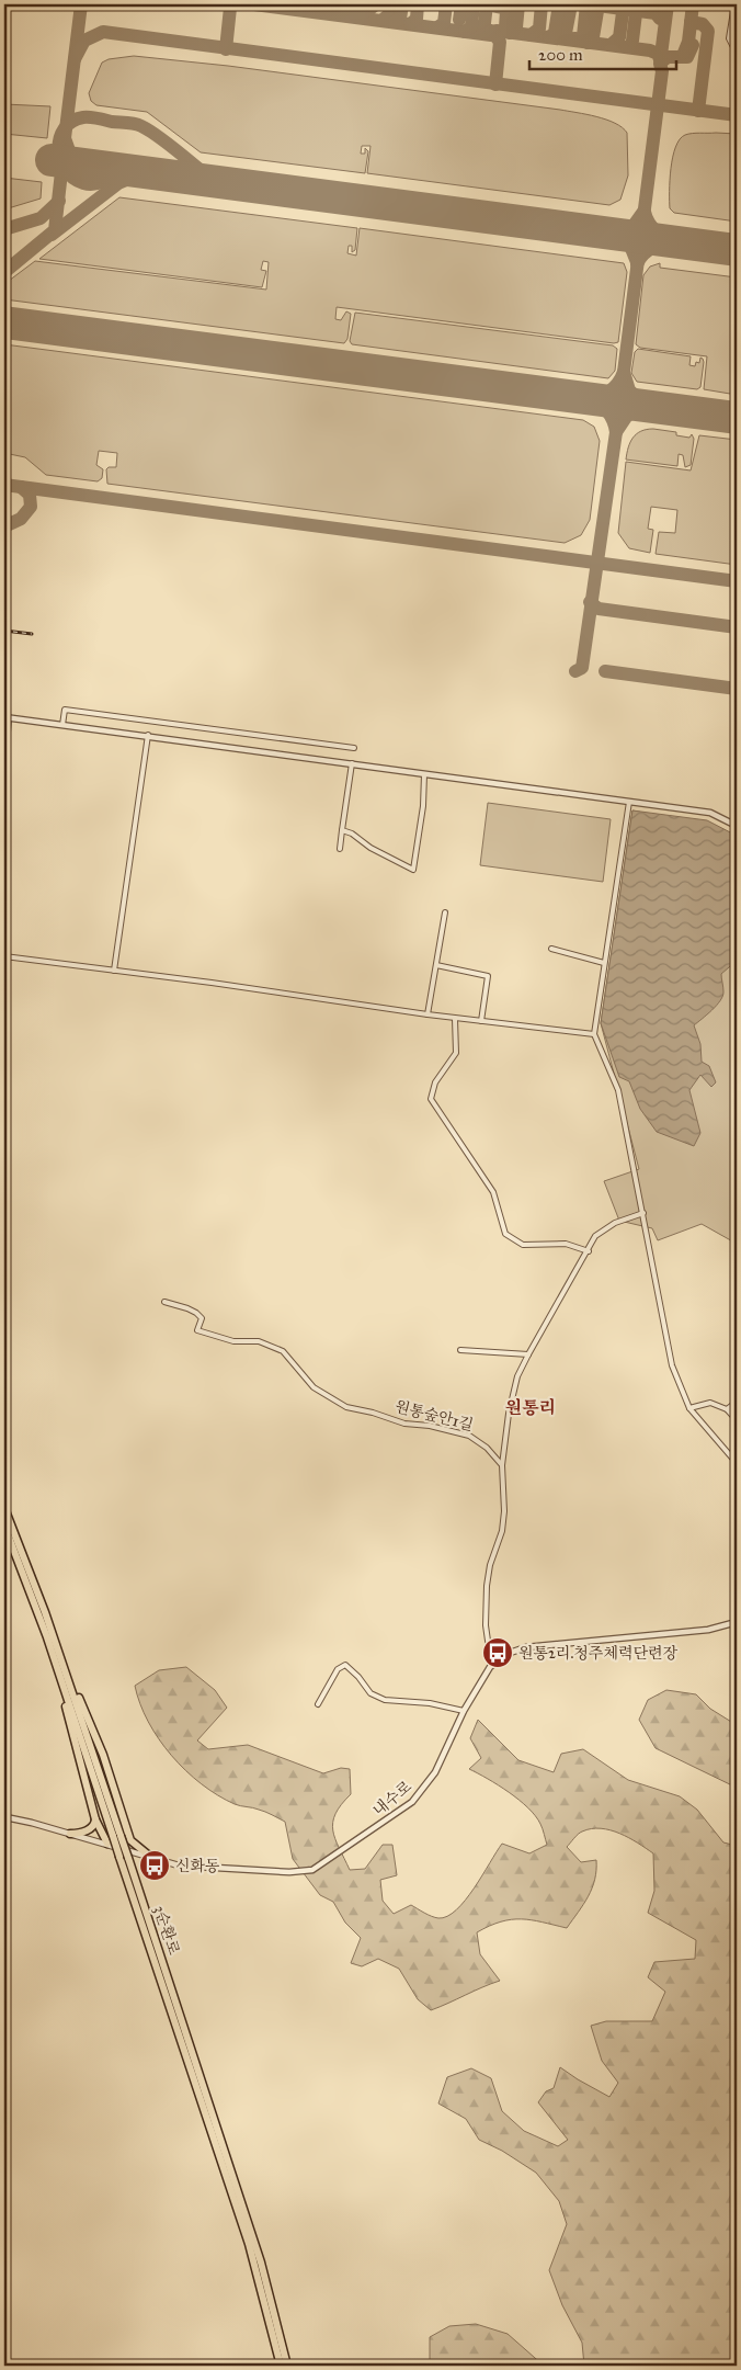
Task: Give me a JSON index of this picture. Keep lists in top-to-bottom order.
{
  "streets": {
    "highway": ["3순환로"],
    "street": ["원통숲안1길", "내수로"]
  },
  "districts": ["원통리"],
  "places": {
    "bus stop": ["원통2리.청주체력단련장", "신화동"]
  },
  "scale_bar": "200 m"
}
